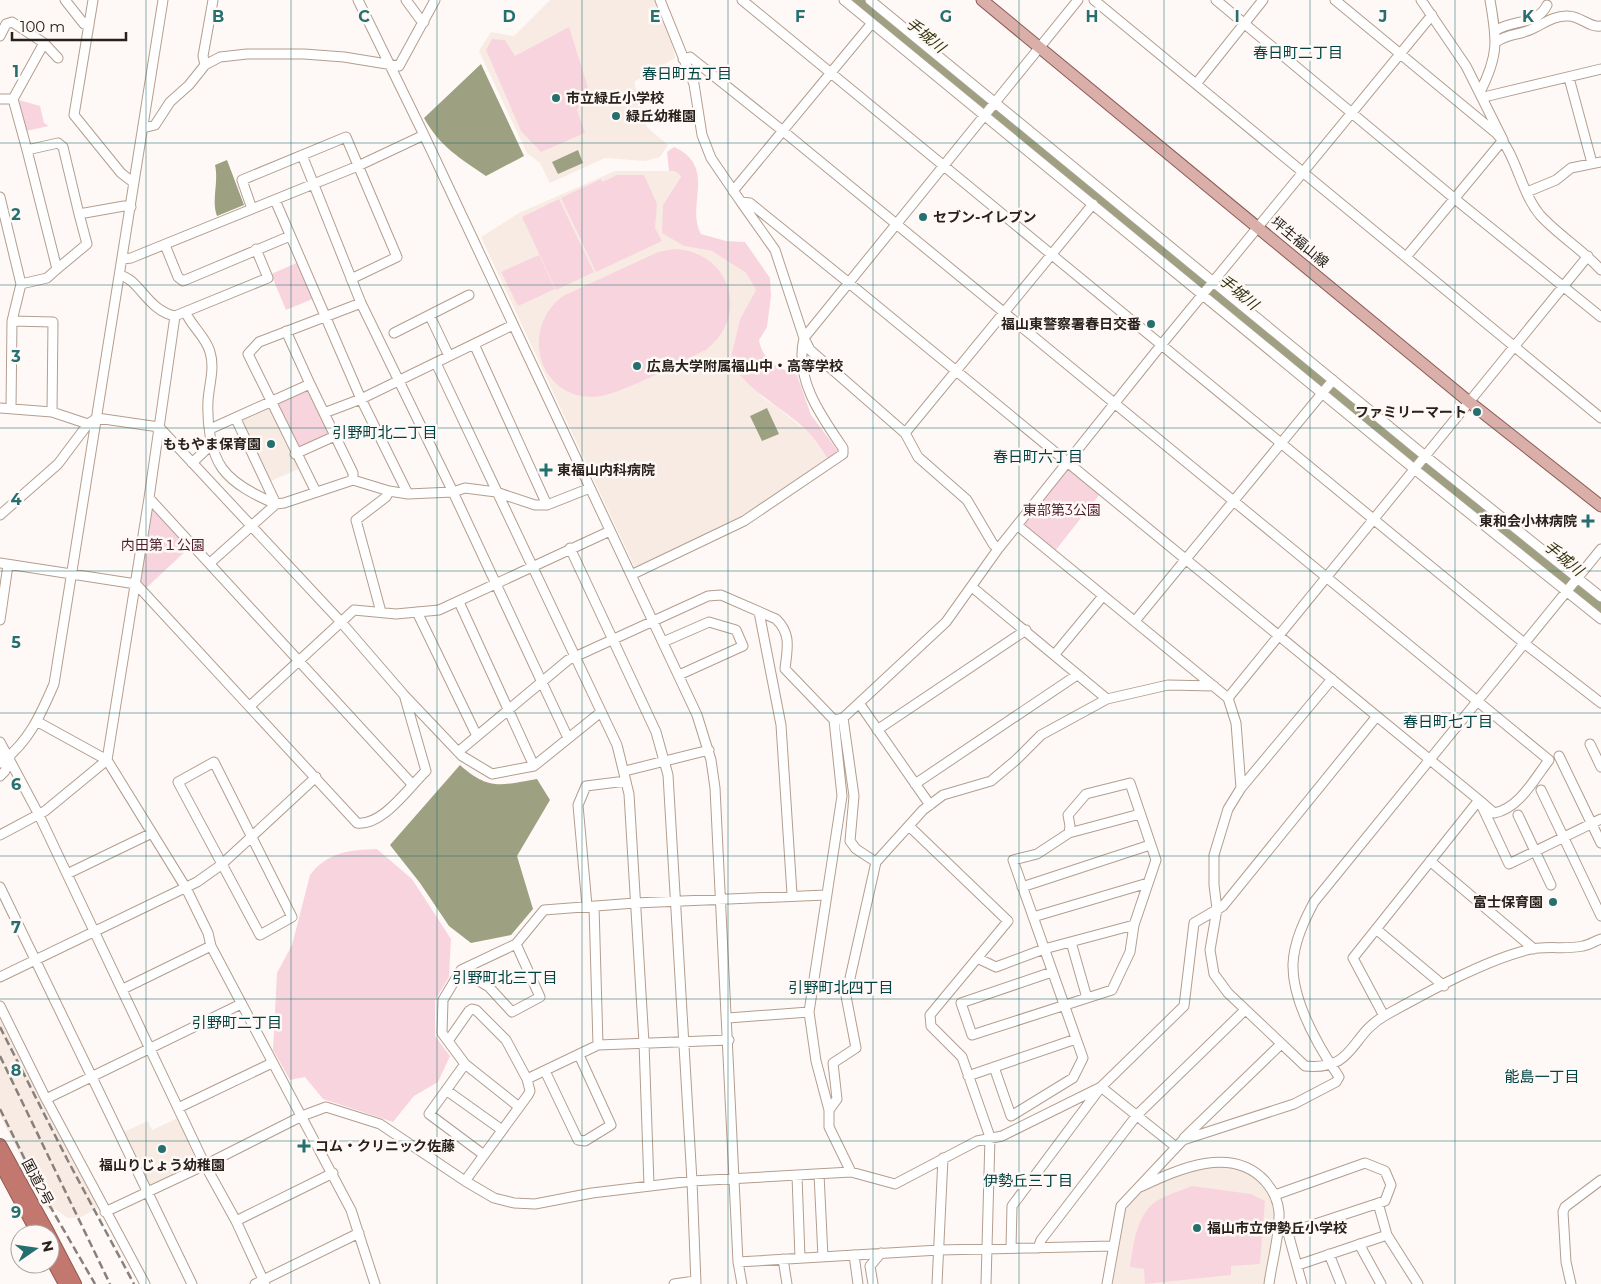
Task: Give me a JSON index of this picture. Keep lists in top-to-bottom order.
{
  "streets": {
    "highway": ["国道2号"],
    "main road": ["坪生福山線"]
  },
  "districts": [
    "春日町二丁目",
    "春日町五丁目",
    "引野町北二丁目",
    "春日町六丁目",
    "春日町七丁目",
    "引野町北三丁目",
    "引野町北四丁目",
    "引野町二丁目",
    "能島一丁目",
    "伊勢丘三丁目"
  ],
  "water": ["手城川"],
  "parks": ["東部第3公園", "内田第１公園"],
  "places": {
    "other": [
      "市立緑丘小学校",
      "緑丘幼稚園",
      "セブン-イレブン",
      "福山東警察署春日交番",
      "広島大学附属福山中・高等学校",
      "ファミリーマート",
      "ももやま保育園",
      "富士保育園",
      "福山りじょう幼稚園",
      "福山市立伊勢丘小学校"
    ],
    "health": ["東福山内科病院", "東和会小林病院", "コム・クリニック佐藤"]
  },
  "scale_bar": "100 m",
  "north": "right",
  "grid": {
    "columns": [
      "B",
      "C",
      "D",
      "E",
      "F",
      "G",
      "H",
      "I",
      "J",
      "K"
    ],
    "rows": [
      "1",
      "2",
      "3",
      "4",
      "5",
      "6",
      "7",
      "8",
      "9"
    ]
  }
}
